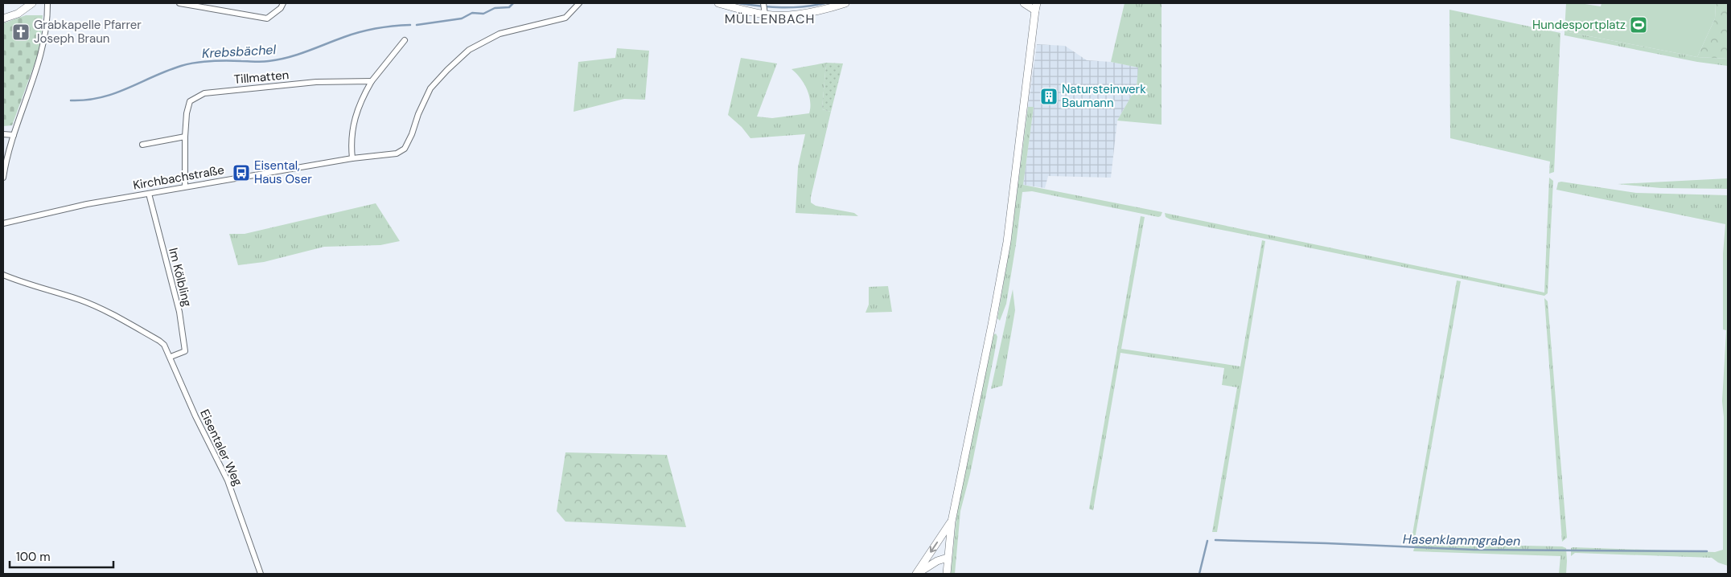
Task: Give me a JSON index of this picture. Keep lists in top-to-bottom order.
{
  "streets": {
    "street": [
      "Tillmatten",
      "Kirchbachstraße",
      "Im Kölbling",
      "Eisentaler Weg"
    ]
  },
  "crossings": [
    ["Tillmatten", "Kirchbachstraße"],
    ["Kirchbachstraße", "Im Kölbling"],
    ["Im Kölbling", "Eisentaler Weg"]
  ],
  "districts": ["MÜLLENBACH"],
  "water": ["Krebsbächel", "Hasenklammgraben"],
  "places": {
    "sports": ["Hundesportplatz"],
    "church": ["Grabkapelle Pfarrer Joseph Braun"],
    "building": ["Natursteinwerk Baumann"],
    "bus stop": ["Eisental, Haus Oser"]
  },
  "scale_bar": "100 m"
}
